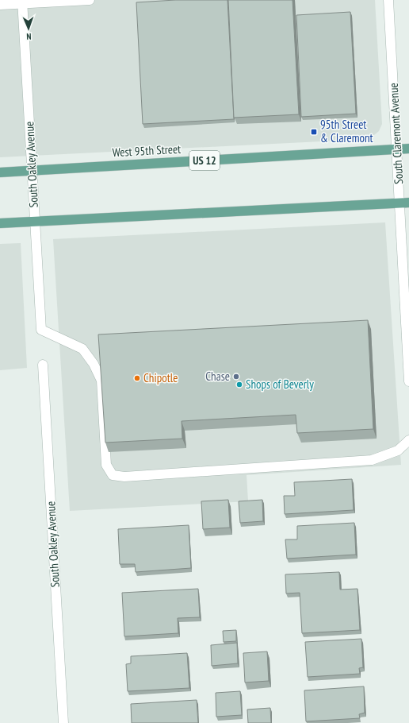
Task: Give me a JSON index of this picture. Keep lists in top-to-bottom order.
{
  "streets": {
    "main road": ["West 95th Street", "US 12"],
    "street": ["South Claremont Avenue", "South Oakley Avenue"]
  },
  "crossings": [
    ["South Claremont Avenue", "West 95th Street"],
    ["West 95th Street", "South Oakley Avenue"]
  ],
  "places": {
    "transit": ["95th Street & Claremont"],
    "other": ["Chase", "Chipotle", "Shops of Beverly"]
  },
  "north": "bottom"
}
